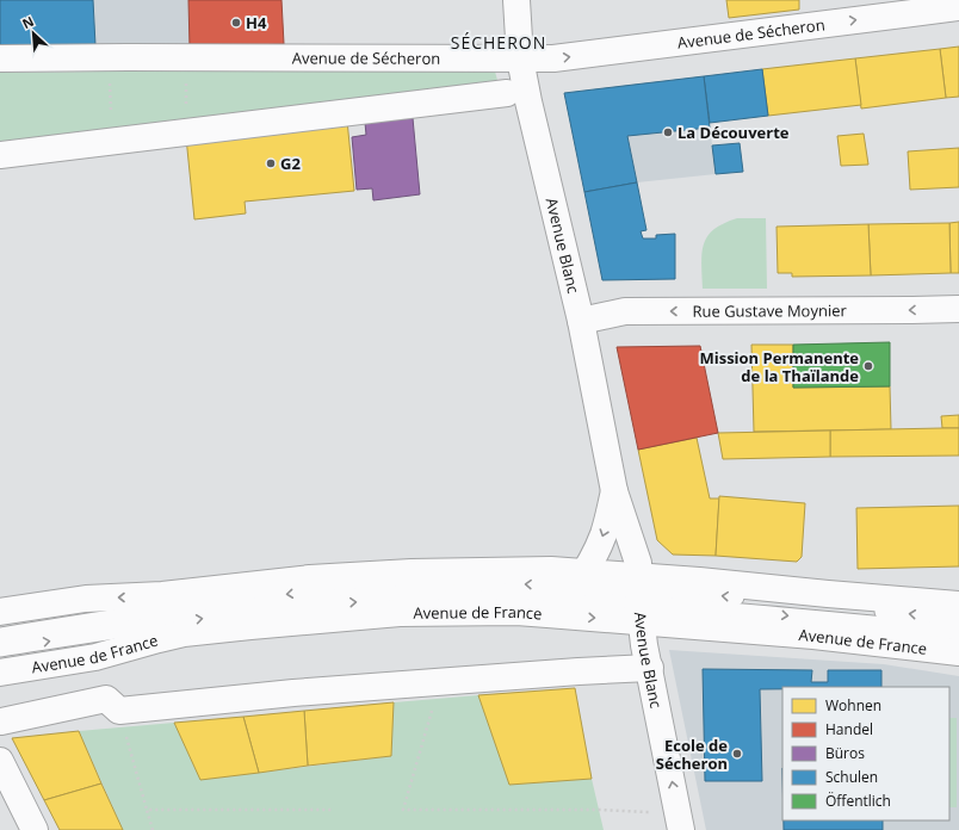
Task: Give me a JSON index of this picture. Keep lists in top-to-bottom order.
{
  "streets": {
    "street": [
      "Avenue de Sécheron",
      "Avenue Blanc",
      "Rue Gustave Moynier",
      "Avenue de France"
    ]
  },
  "crossings": [
    ["Avenue de Sécheron", "Avenue Blanc"],
    ["Avenue Blanc", "Rue Gustave Moynier"],
    ["Avenue Blanc", "Avenue de France"]
  ],
  "one_way": ["Avenue de Sécheron", "Rue Gustave Moynier"],
  "districts": ["SÉCHERON"],
  "places": [
    "H4",
    "La Découverte",
    "G2",
    "Mission Permanente de la Thaïlande",
    "Ecole de Sécheron"
  ],
  "legend": [
    "Wohnen",
    "Handel",
    "Büros",
    "Schulen",
    "Öffentlich"
  ],
  "north": "top left"
}
